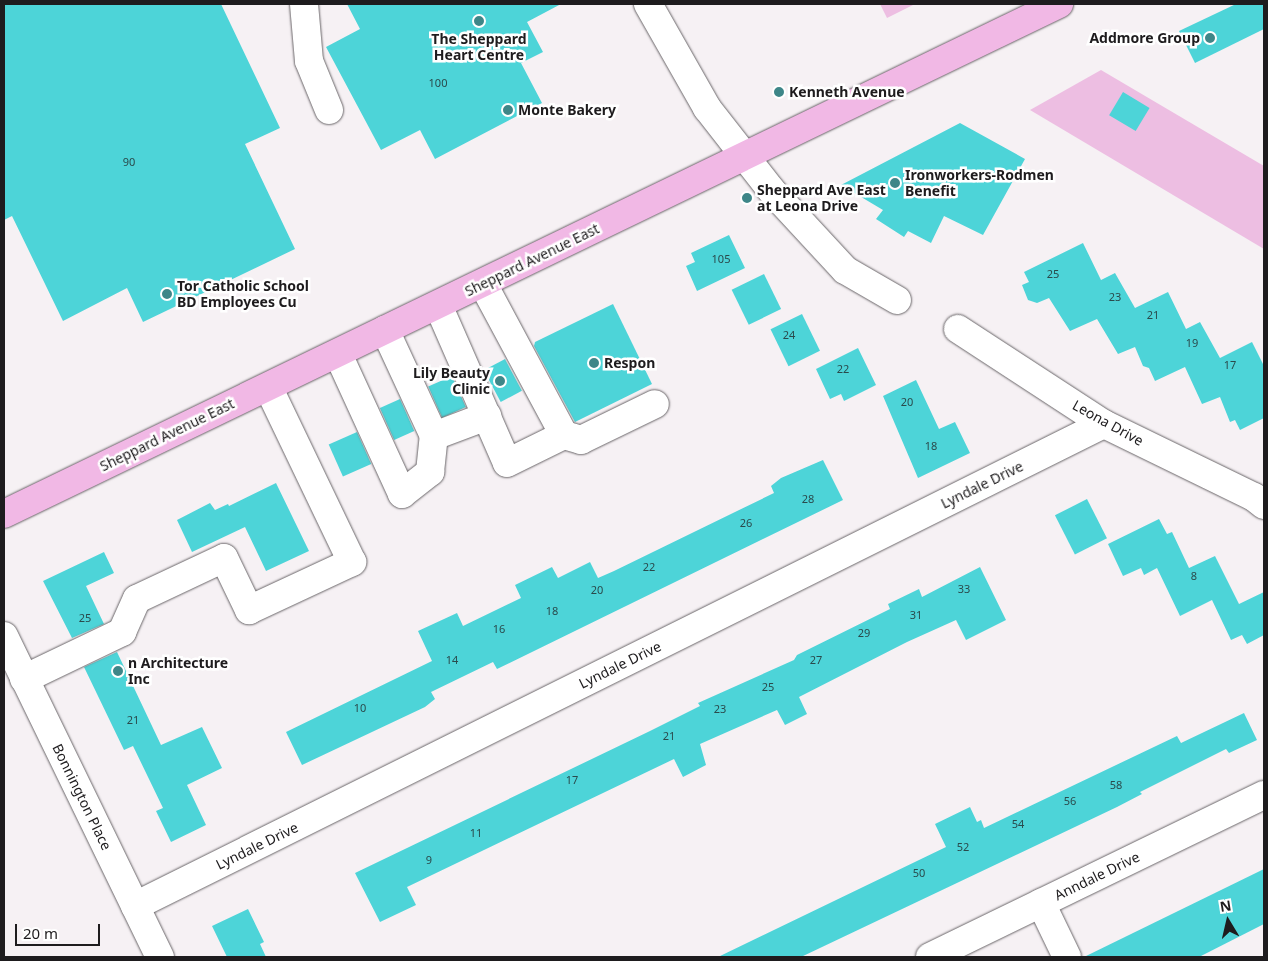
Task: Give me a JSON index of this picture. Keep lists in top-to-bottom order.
{
  "streets": {
    "main road": ["Sheppard Avenue East"],
    "street": [
      "Leona Drive",
      "Lyndale Drive",
      "Bonnington Place",
      "Anndale Drive"
    ]
  },
  "crossings": [
    ["Leona Drive", "Lyndale Drive"],
    ["Lyndale Drive", "Bonnington Place"]
  ],
  "places": [
    "The Sheppard Heart Centre",
    "Addmore Group",
    "Kenneth Avenue",
    "Monte Bakery",
    "Ironworkers-Rodmen Benefit",
    "Sheppard Ave East at Leona Drive",
    "Tor Catholic School BD Employees Cu",
    "Respon",
    "Lily Beauty Clinic",
    "n Architecture Inc"
  ],
  "house_numbers": [
    "100",
    "90",
    "105",
    "25",
    "23",
    "21",
    "24",
    "19",
    "17",
    "22",
    "20",
    "18",
    "28",
    "26",
    "22",
    "8",
    "33",
    "20",
    "18",
    "31",
    "25",
    "16",
    "29",
    "14",
    "27",
    "25",
    "10",
    "23",
    "21",
    "21",
    "17",
    "58",
    "56",
    "54",
    "11",
    "52",
    "9",
    "50"
  ],
  "scale_bar": "20 m",
  "north": "top"
}
